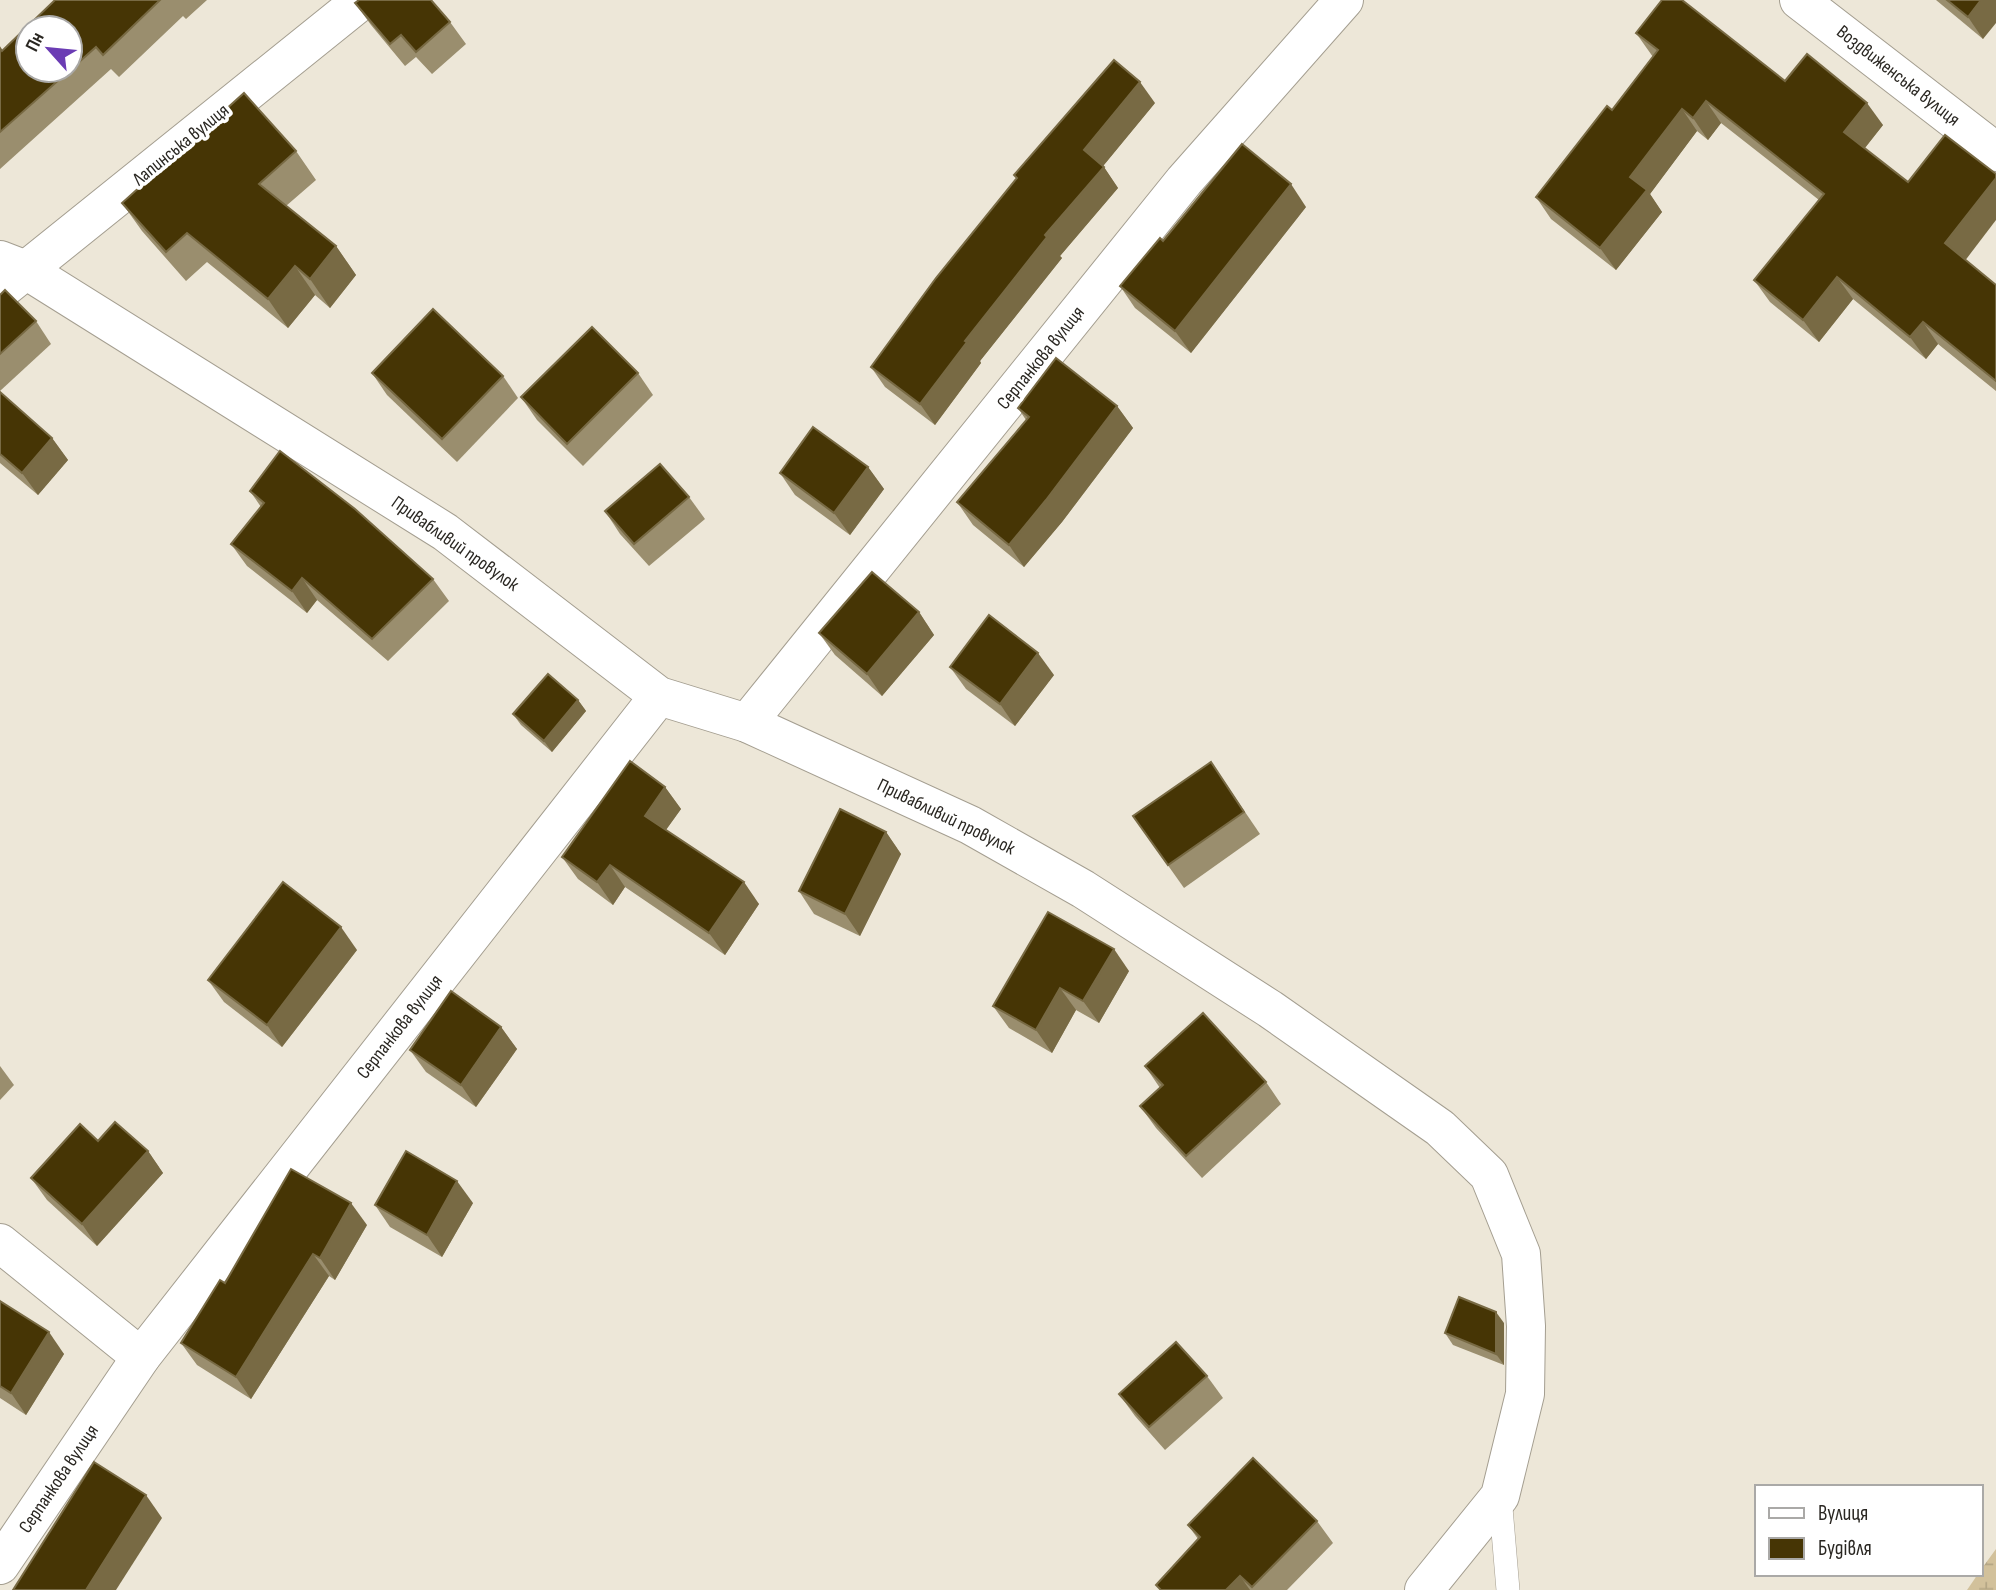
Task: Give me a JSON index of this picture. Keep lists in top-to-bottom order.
{
  "streets": {
    "street": [
      "Воздвиженська вулиця",
      "Лапинська вулиця",
      "Серпанкова вулиця",
      "Привабливий провулок"
    ]
  },
  "crossings": [
    ["Лапинська вулиця", "Привабливий провулок"],
    ["Серпанкова вулиця", "Привабливий провулок"]
  ],
  "legend": ["Вулиця", "Будівля"],
  "north": "top left"
}
